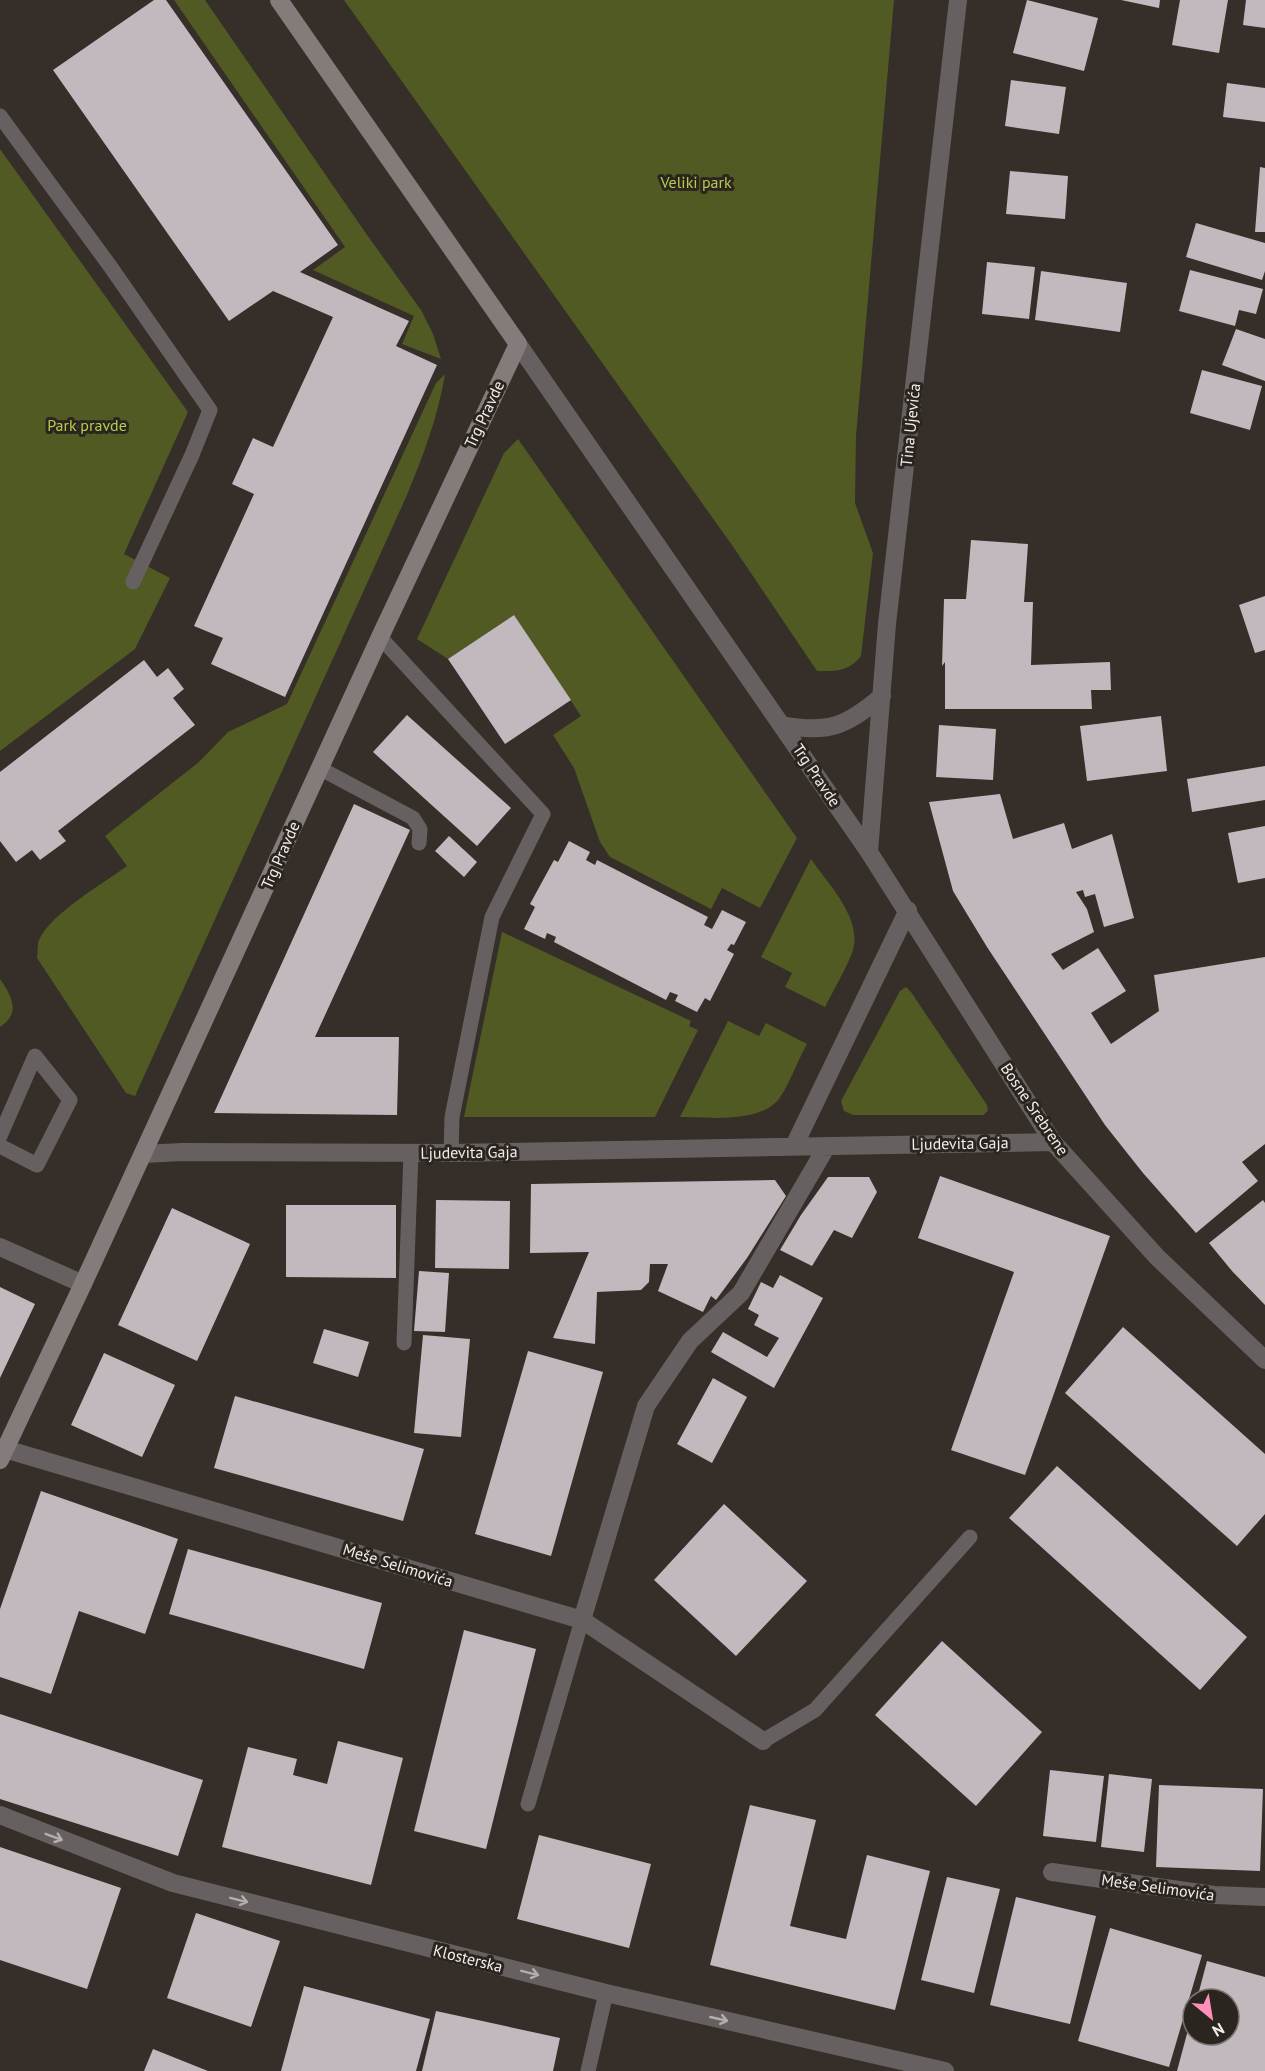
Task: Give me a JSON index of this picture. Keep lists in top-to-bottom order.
{
  "streets": {
    "main road": ["Trg Pravde"],
    "street": [
      "Tina Ujevića",
      "Bosne Srebrene",
      "Ljudevita Gaja",
      "Meše Selimovića",
      "Klosterska"
    ]
  },
  "crossings": [
    ["Trg Pravde", "Tina Ujevića"],
    ["Trg Pravde", "Bosne Srebrene"],
    ["Trg Pravde", "Ljudevita Gaja"],
    ["Trg Pravde", "Meše Selimovića"],
    ["Tina Ujevića", "Bosne Srebrene"],
    ["Bosne Srebrene", "Ljudevita Gaja"]
  ],
  "one_way": ["Klosterska"],
  "parks": ["Veliki park", "Park pravde"],
  "north": "bottom right"
}
